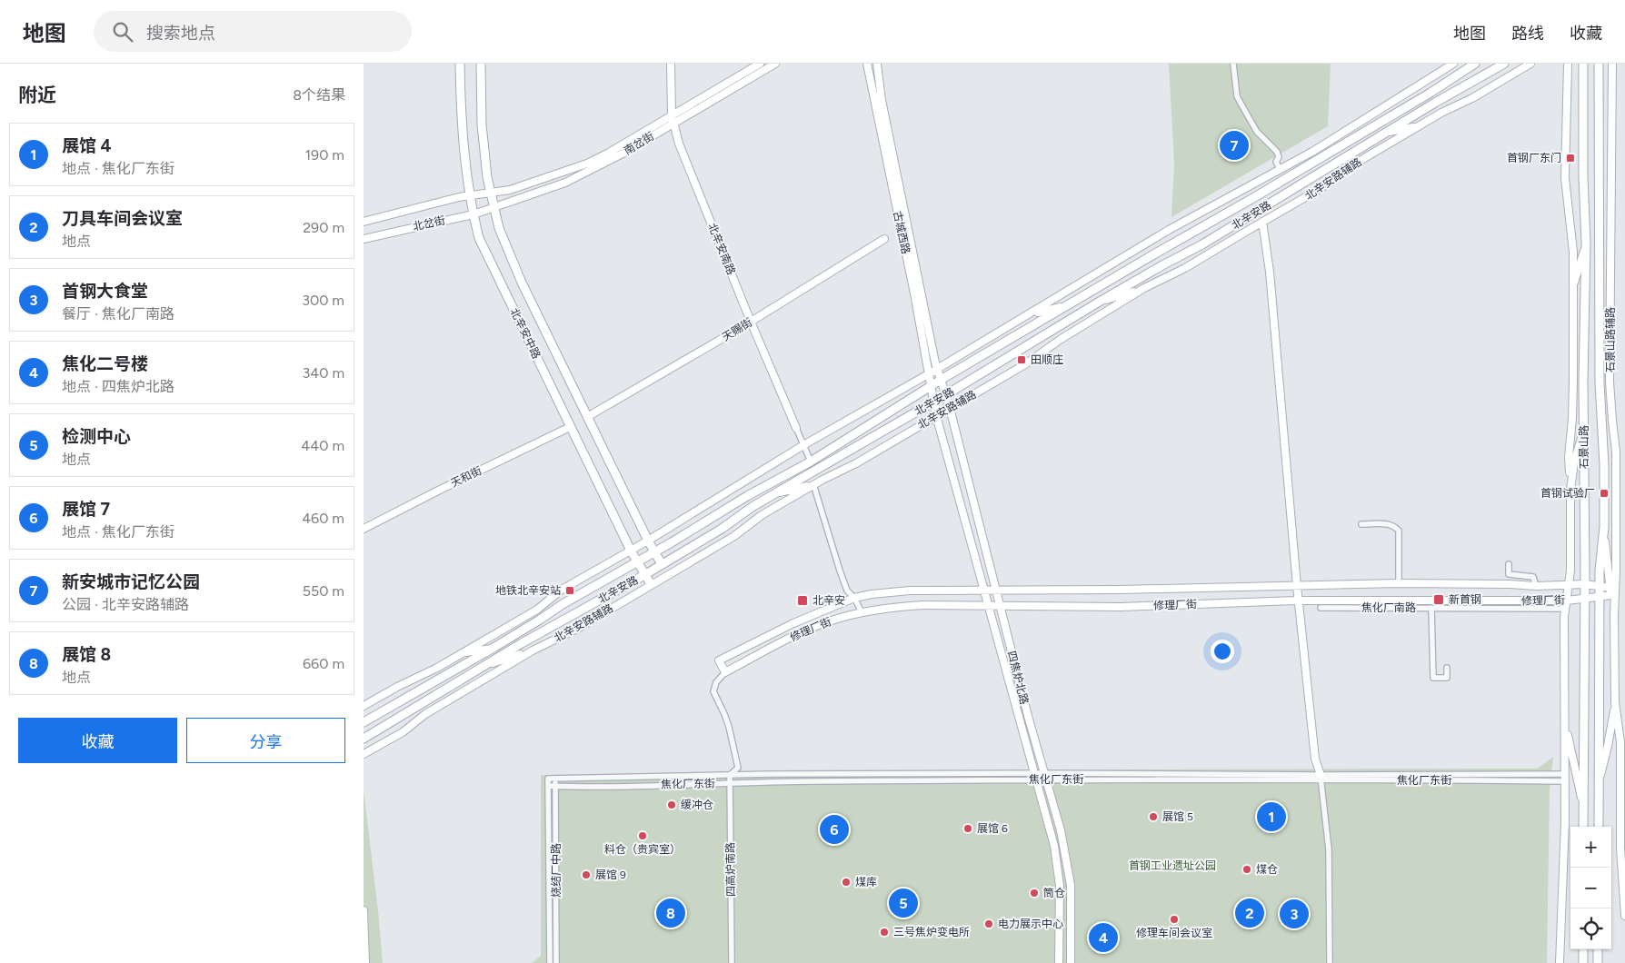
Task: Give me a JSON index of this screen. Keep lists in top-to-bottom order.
{
  "streets": {
    "main road": ["北辛安路", "北辛安中路", "石景山路"],
    "street": [
      "南岔街",
      "北辛安路辅路",
      "北岔街",
      "古城西路",
      "北辛安南路",
      "天赐街",
      "石景山路辅路",
      "天和街",
      "修理厂街",
      "焦化厂南路",
      "四焦炉北路",
      "焦化厂东街",
      "四高炉南路",
      "烧结厂中路"
    ]
  },
  "crossings": [
    ["南岔街", "北岔街"],
    ["南岔街", "北辛安南路"],
    ["南岔街", "北辛安中路"],
    ["北辛安路辅路", "北辛安中路"],
    ["北辛安路辅路", "四焦炉北路"],
    ["北辛安路", "古城西路"],
    ["北辛安路", "北辛安中路"],
    ["北辛安路", "四焦炉北路"],
    ["北岔街", "北辛安中路"],
    ["古城西路", "四焦炉北路"],
    ["北辛安南路", "天赐街"],
    ["天赐街", "北辛安中路"],
    ["北辛安中路", "天和街"],
    ["石景山路辅路", "石景山路"],
    ["石景山路", "修理厂街"],
    ["修理厂街", "焦化厂南路"],
    ["修理厂街", "四焦炉北路"],
    ["修理厂街", "四高炉南路"],
    ["四焦炉北路", "焦化厂东街"],
    ["焦化厂东街", "四高炉南路"],
    ["焦化厂东街", "烧结厂中路"]
  ],
  "parks": ["首钢工业遗址公园"],
  "places": {
    "transit": [
      "首钢厂东门",
      "田顺庄",
      "首钢试验厂",
      "地铁北辛安站",
      "新首钢",
      "北辛安"
    ],
    "other": [
      "缓冲仓",
      "展馆 5",
      "展馆 6",
      "料仓（贵宾室）",
      "煤仓",
      "展馆 9",
      "煤库",
      "筒仓",
      "修理车间会议室",
      "电力展示中心",
      "三号焦炉变电所"
    ]
  },
  "page": {
    "header": "地图",
    "search": "搜索地点",
    "nav": ["地图", "路线", "收藏"],
    "heading": ["附近", "8个结果"],
    "list": [
      {
        "mark": "1",
        "name": "展馆 4",
        "note": "地点 · 焦化厂东街",
        "value": "190 m"
      },
      {
        "mark": "2",
        "name": "刀具车间会议室",
        "note": "地点",
        "value": "290 m"
      },
      {
        "mark": "3",
        "name": "首钢大食堂",
        "note": "餐厅 · 焦化厂南路",
        "value": "300 m"
      },
      {
        "mark": "4",
        "name": "焦化二号楼",
        "note": "地点 · 四焦炉北路",
        "value": "340 m"
      },
      {
        "mark": "5",
        "name": "检测中心",
        "note": "地点",
        "value": "440 m"
      },
      {
        "mark": "6",
        "name": "展馆 7",
        "note": "地点 · 焦化厂东街",
        "value": "460 m"
      },
      {
        "mark": "7",
        "name": "新安城市记忆公园",
        "note": "公园 · 北辛安路辅路",
        "value": "550 m"
      },
      {
        "mark": "8",
        "name": "展馆 8",
        "note": "地点",
        "value": "660 m"
      }
    ],
    "pins": [
      "7",
      "1",
      "6",
      "5",
      "2",
      "8",
      "3",
      "4"
    ],
    "buttons": ["收藏", "分享"],
    "map_buttons": ["+", "−"]
  }
}
